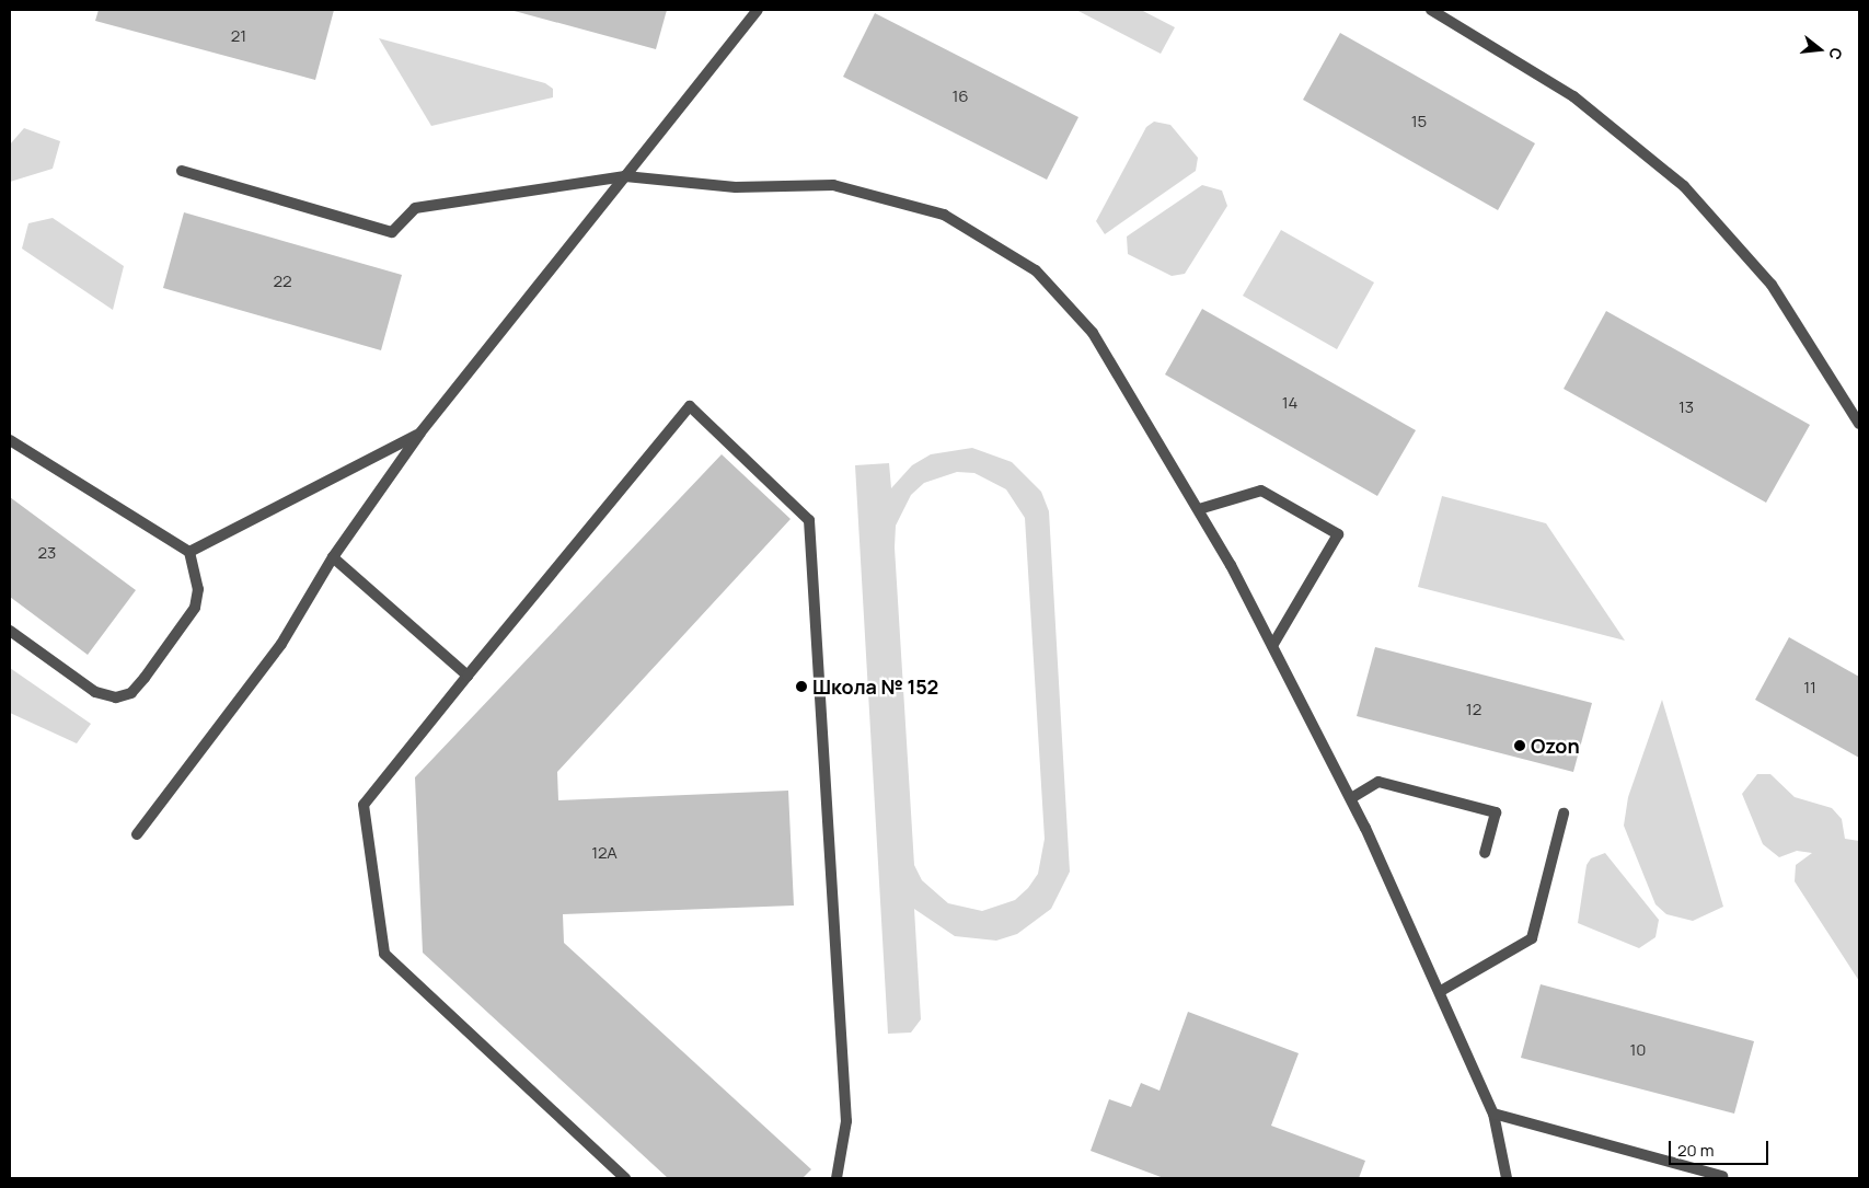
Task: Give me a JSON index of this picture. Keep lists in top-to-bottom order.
{
  "places": ["Школа № 152", "Ozon"],
  "house_numbers": [
    "21",
    "16",
    "15",
    "22",
    "14",
    "13",
    "23",
    "11",
    "12",
    "12А",
    "10"
  ],
  "scale_bar": "20 m",
  "north": "right"
}
